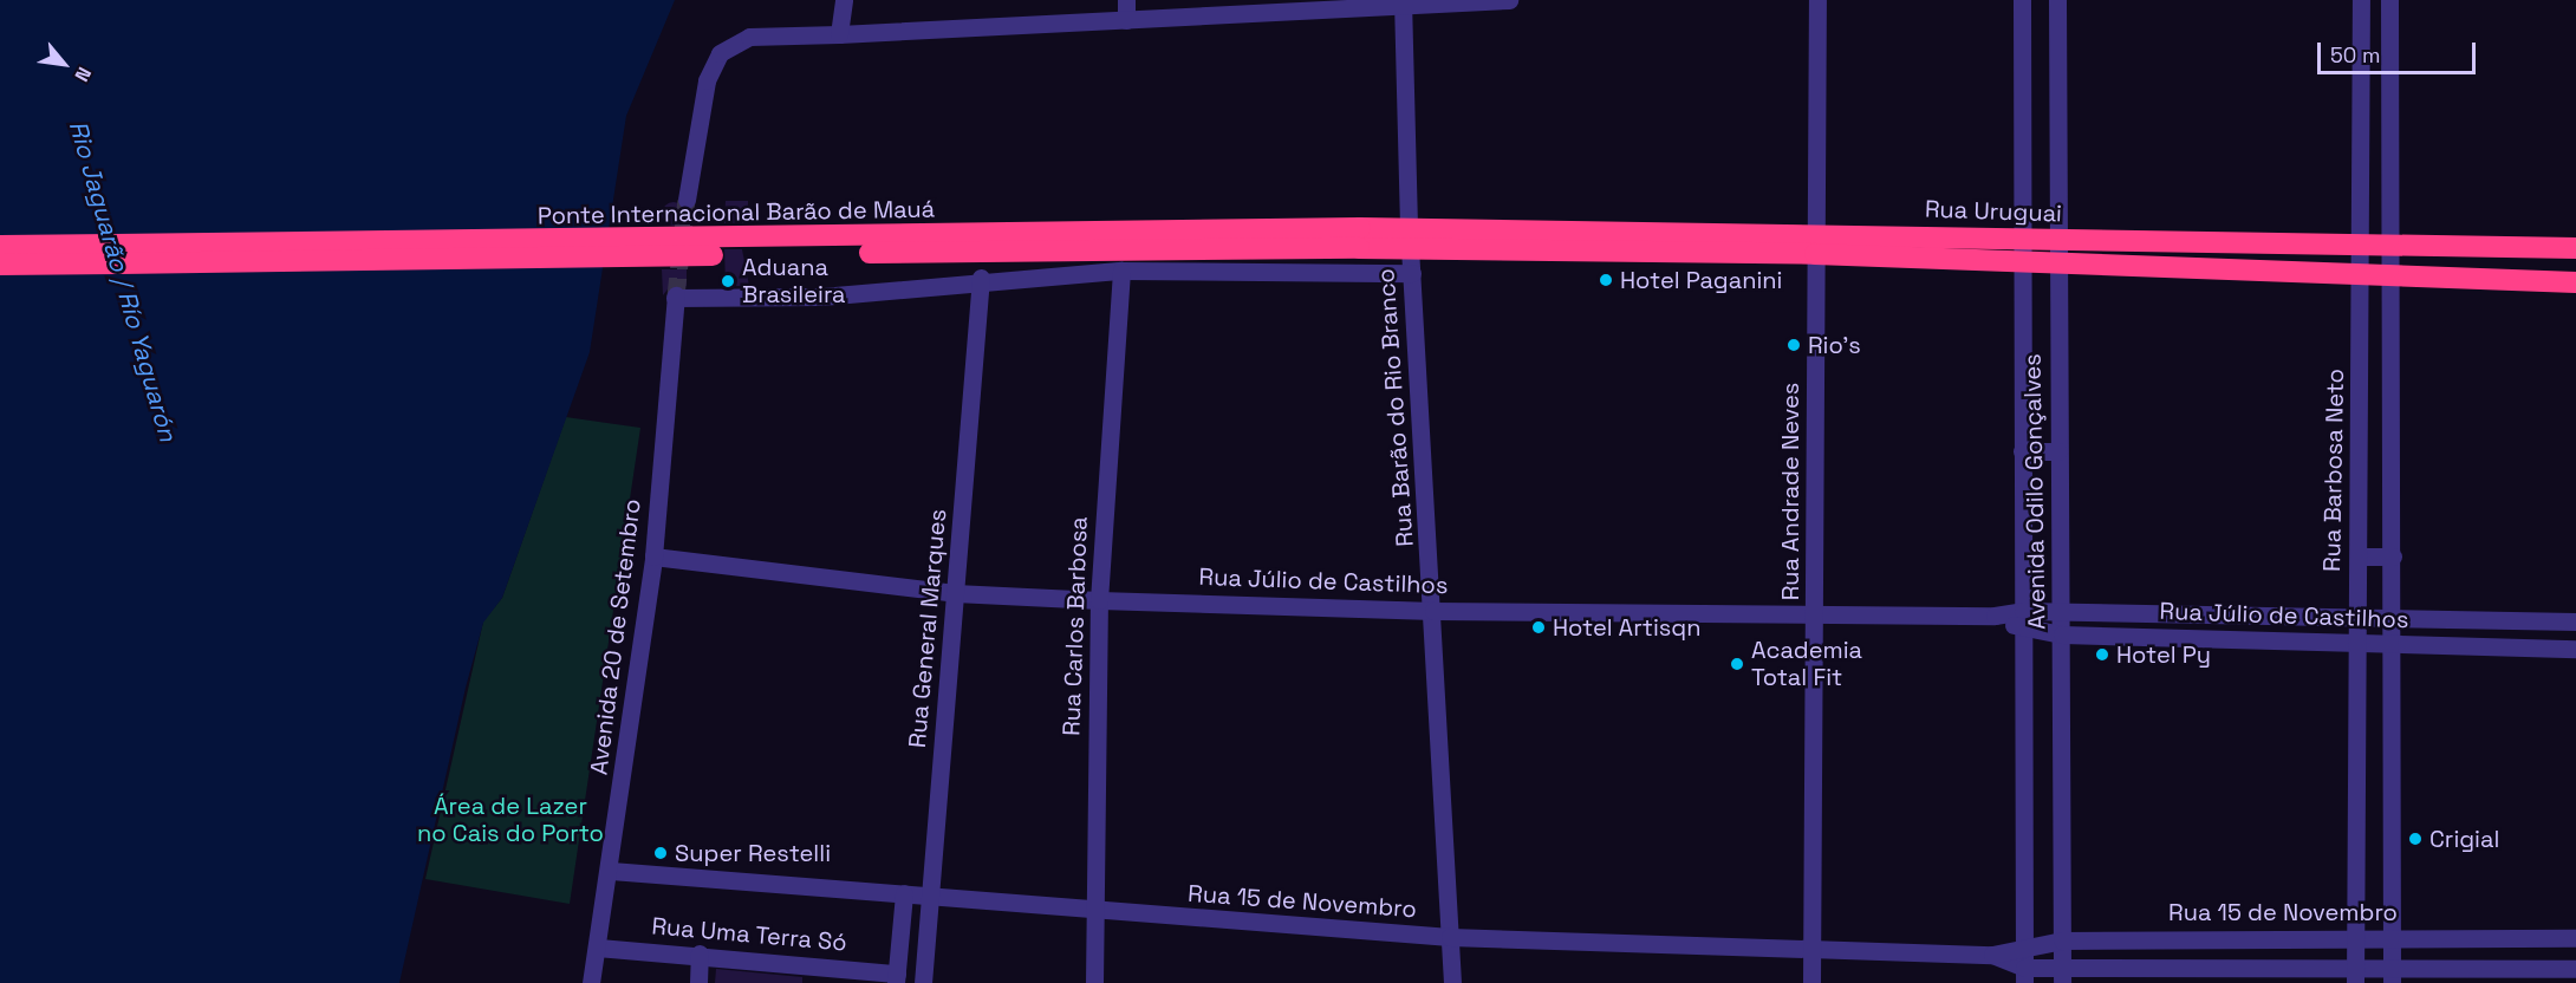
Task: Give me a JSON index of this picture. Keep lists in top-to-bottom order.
{
  "streets": {
    "highway": ["Rua Uruguai", "Ponte Internacional Barão de Mauá"],
    "street": [
      "Rua Barão do Rio Branco",
      "Rua Barbosa Neto",
      "Rua Andrade Neves",
      "Avenida Odilo Gonçalves",
      "Rua Júlio de Castilhos",
      "Rua Carlos Barbosa",
      "Rua General Marques",
      "Avenida 20 de Setembro",
      "Rua 15 de Novembro",
      "Rua Uma Terra Só"
    ]
  },
  "crossings": [
    ["Rua Uruguai", "Ponte Internacional Barão de Mauá"],
    ["Rua Uruguai", "Rua Barão do Rio Branco"],
    ["Rua Uruguai", "Rua Barbosa Neto"],
    ["Rua Uruguai", "Rua Andrade Neves"],
    ["Rua Uruguai", "Avenida Odilo Gonçalves"],
    ["Ponte Internacional Barão de Mauá", "Rua Barão do Rio Branco"],
    ["Rua Barão do Rio Branco", "Rua Júlio de Castilhos"],
    ["Rua Barão do Rio Branco", "Rua 15 de Novembro"],
    ["Rua Barbosa Neto", "Rua Júlio de Castilhos"],
    ["Rua Barbosa Neto", "Rua 15 de Novembro"],
    ["Rua Andrade Neves", "Rua Júlio de Castilhos"],
    ["Rua Andrade Neves", "Rua 15 de Novembro"],
    ["Avenida Odilo Gonçalves", "Rua Júlio de Castilhos"],
    ["Avenida Odilo Gonçalves", "Rua 15 de Novembro"],
    ["Rua Júlio de Castilhos", "Rua Carlos Barbosa"],
    ["Rua Júlio de Castilhos", "Rua General Marques"],
    ["Rua Júlio de Castilhos", "Avenida 20 de Setembro"],
    ["Rua Carlos Barbosa", "Rua 15 de Novembro"],
    ["Rua General Marques", "Avenida 20 de Setembro"],
    ["Rua General Marques", "Rua 15 de Novembro"],
    ["Avenida 20 de Setembro", "Rua 15 de Novembro"],
    ["Avenida 20 de Setembro", "Rua Uma Terra Só"]
  ],
  "water": ["Rio Jaguarão / Río Yaguarón"],
  "parks": ["Área de Lazer no Cais do Porto"],
  "places": [
    "Hotel Paganini",
    "Aduana Brasileira",
    "Rio's",
    "Hotel Artisqn",
    "Hotel Py",
    "Academia Total Fit",
    "Crigial",
    "Super Restelli"
  ],
  "scale_bar": "50 m",
  "north": "bottom right"
}
